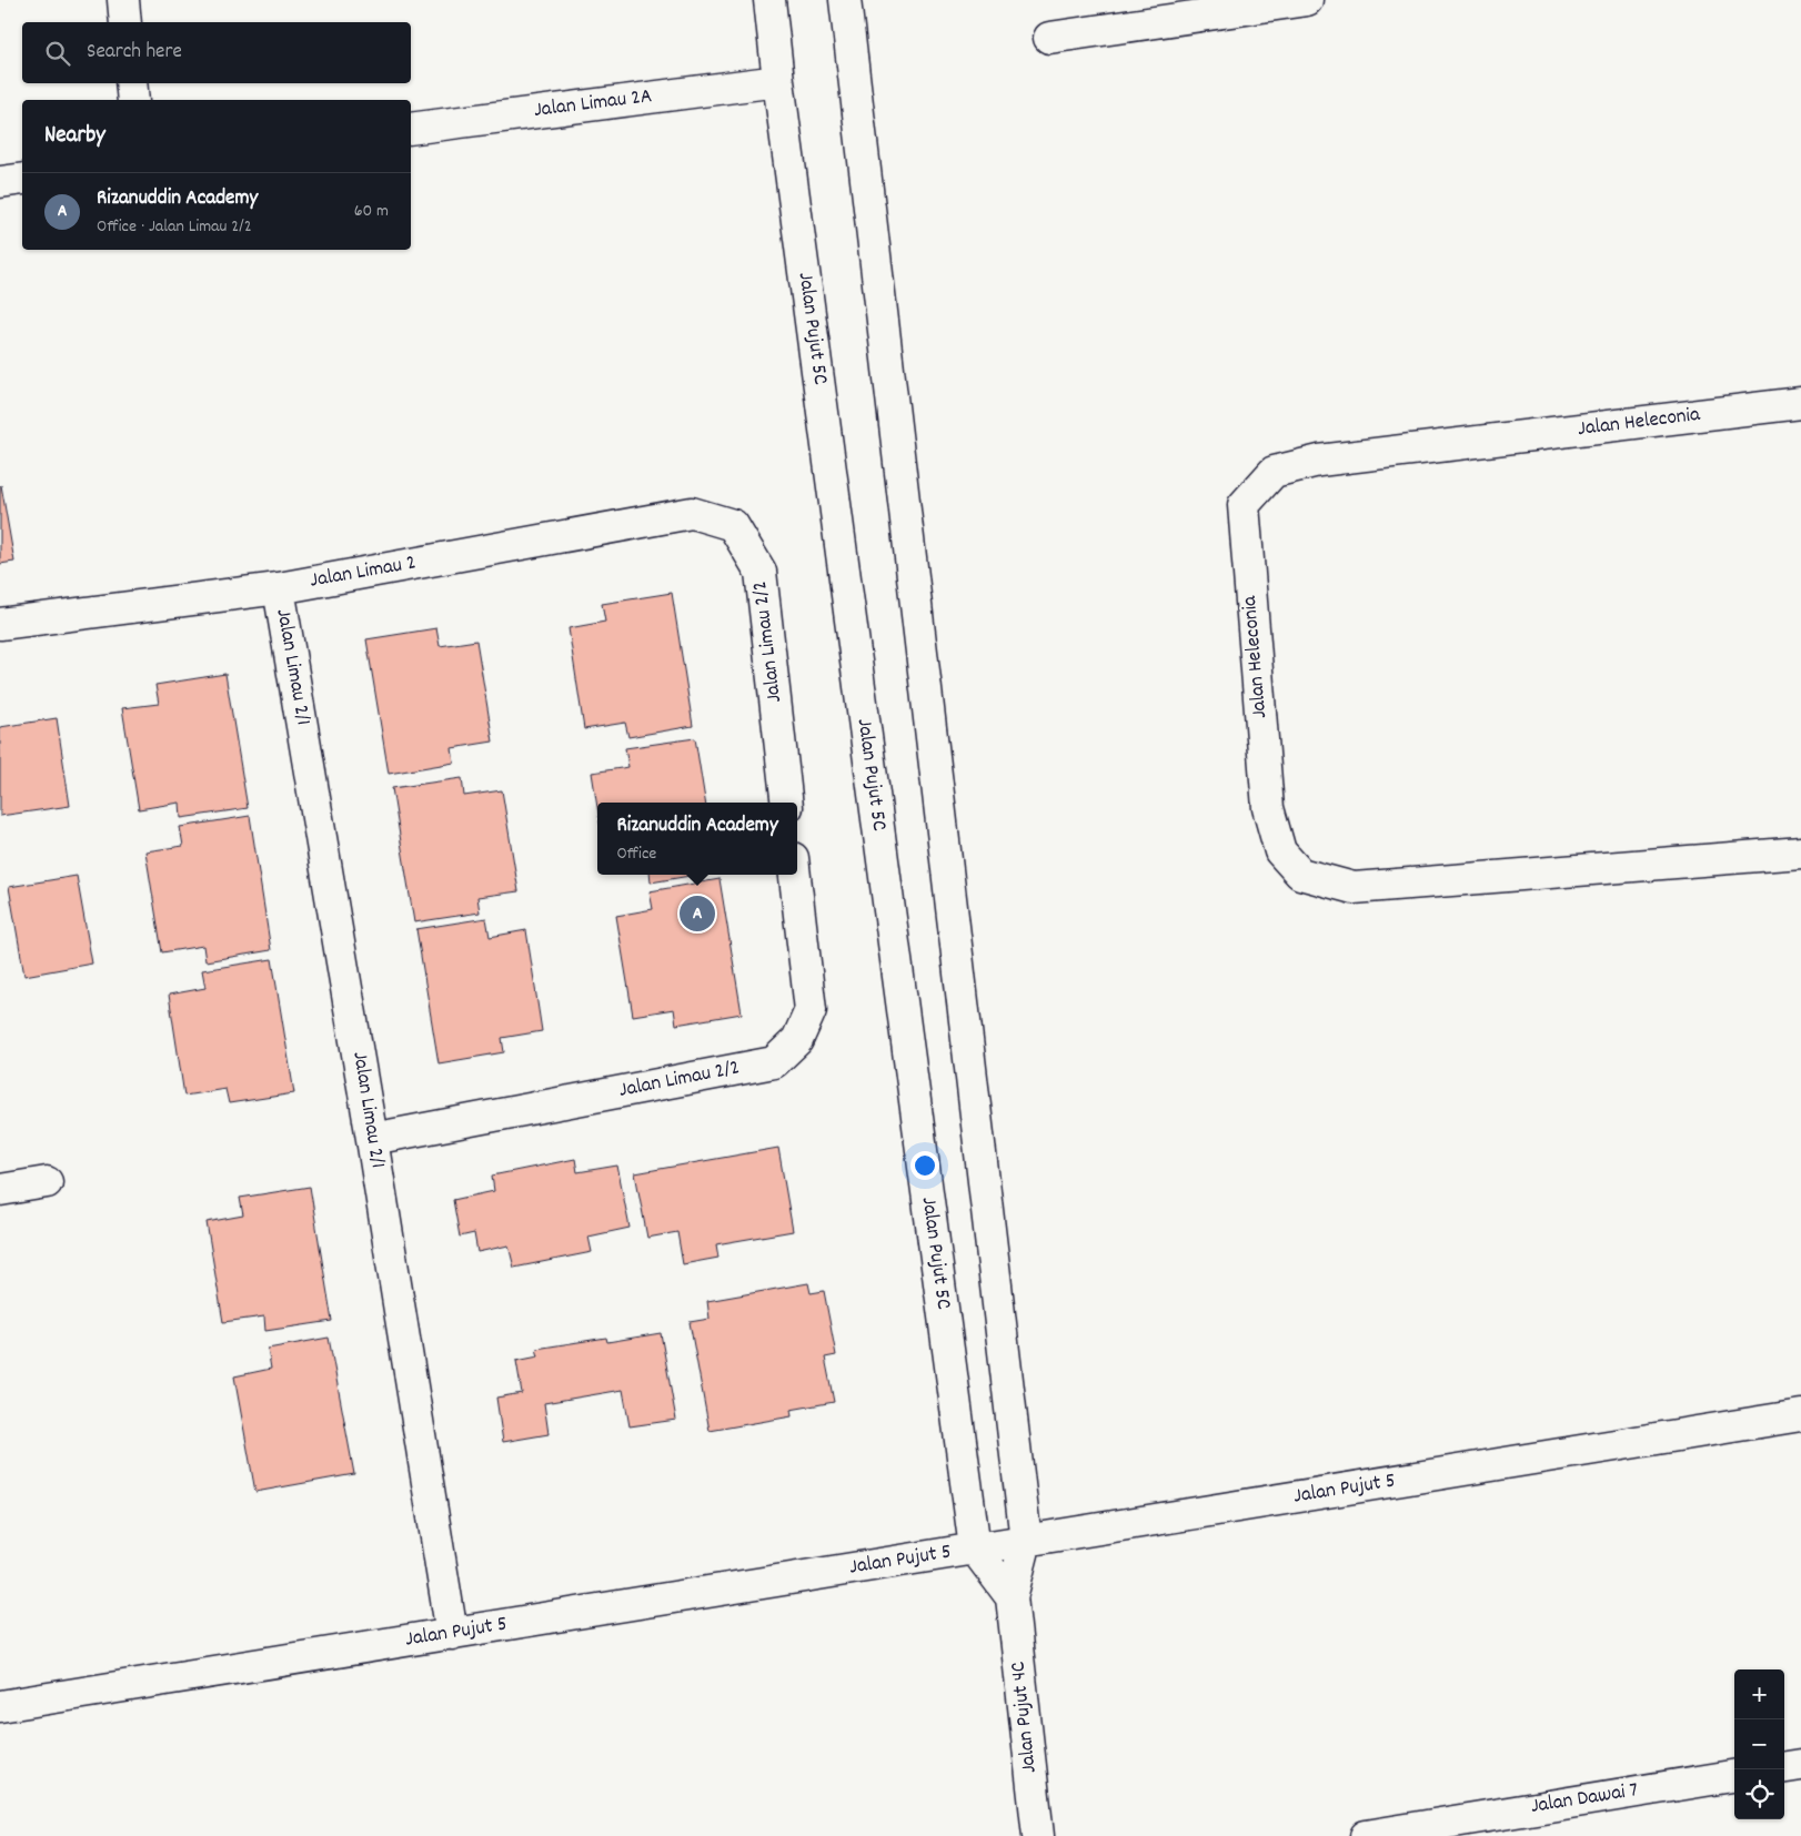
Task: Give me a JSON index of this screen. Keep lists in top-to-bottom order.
{
  "streets": {
    "street": [
      "Jalan Limau 2A",
      "Jalan Pujut 5C",
      "Jalan Heleconia",
      "Jalan Limau 2",
      "Jalan Limau 2/2",
      "Jalan Limau 2/1",
      "Jalan Pujut 5",
      "Jalan Pujut 4C",
      "Jalan Dawai 7"
    ]
  },
  "crossings": [
    ["Jalan Limau 2A", "Jalan Pujut 5C"],
    ["Jalan Pujut 5C", "Jalan Pujut 5"],
    ["Jalan Limau 2", "Jalan Limau 2/2"],
    ["Jalan Limau 2", "Jalan Limau 2/1"],
    ["Jalan Limau 2/2", "Jalan Limau 2/1"],
    ["Jalan Limau 2/1", "Jalan Pujut 5"]
  ],
  "page": {
    "search": "Search here",
    "heading": "Nearby",
    "list": [
      {
        "mark": "A",
        "name": "Rizanuddin Academy",
        "note": "Office · Jalan Limau 2/2",
        "value": "60 m"
      }
    ],
    "popup": ["Rizanuddin Academy", "Office"],
    "pins": "A",
    "map_buttons": ["+", "−"]
  }
}
